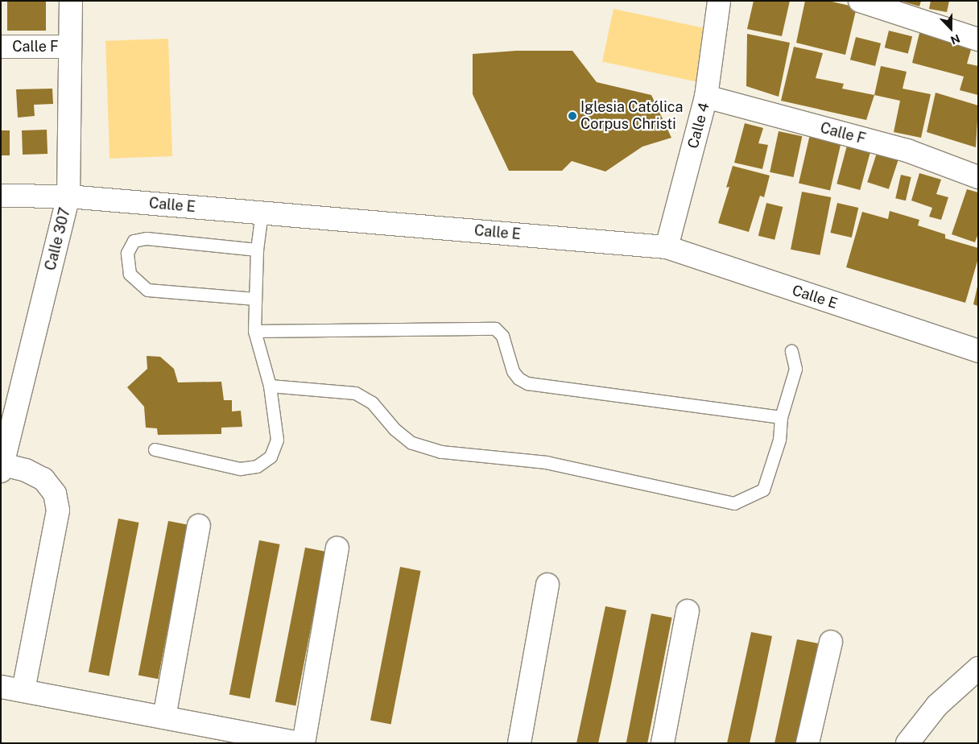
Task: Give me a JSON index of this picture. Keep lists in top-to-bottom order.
{
  "streets": {
    "street": [
      "Calle F",
      "Calle 4",
      "Calle E",
      "Calle 307"
    ]
  },
  "crossings": [
    ["Calle F", "Calle 4"],
    ["Calle F", "Calle 307"],
    ["Calle 4", "Calle E"],
    ["Calle E", "Calle 307"]
  ],
  "places": ["Iglesia Católica Corpus Christi"],
  "north": "bottom"
}
